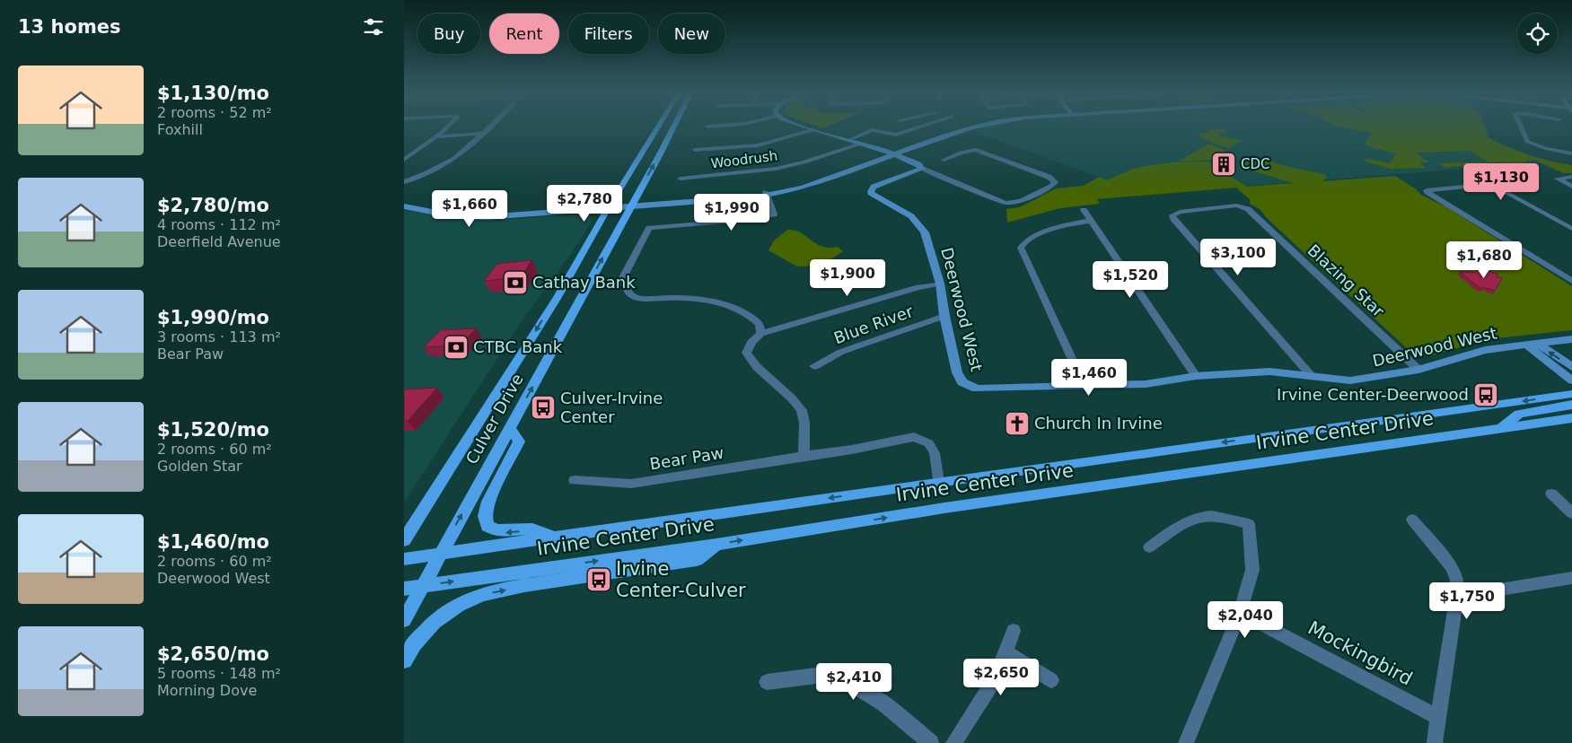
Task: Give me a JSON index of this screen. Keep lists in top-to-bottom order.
{
  "streets": {
    "main road": ["Culver Drive", "Irvine Center Drive"],
    "street": [
      "Woodrush",
      "Blazing Star",
      "Deerwood West",
      "Blue River",
      "Bear Paw",
      "Mockingbird"
    ]
  },
  "crossings": [
    ["Blazing Star", "Deerwood West"],
    ["Deerwood West", "Blue River"],
    ["Culver Drive", "Irvine Center Drive"],
    ["Irvine Center Drive", "Bear Paw"]
  ],
  "places": {
    "building": ["CDC"],
    "bank": ["Cathay Bank", "CTBC Bank"],
    "bus stop": ["Irvine Center-Deerwood", "Culver-Irvine Center", "Irvine Center-Culver"],
    "church": ["Church In Irvine"]
  },
  "page": {
    "heading": "13 homes",
    "chip": [
      "Buy",
      "Rent",
      "Filters",
      "New"
    ],
    "list": [
      {
        "name": "$1,130/mo",
        "note": "2 rooms · 52 m² · Foxhill"
      },
      {
        "name": "$2,780/mo",
        "note": "4 rooms · 112 m² · Deerfield Avenue"
      },
      {
        "name": "$1,990/mo",
        "note": "3 rooms · 113 m² · Bear Paw"
      },
      {
        "name": "$1,520/mo",
        "note": "2 rooms · 60 m² · Golden Star"
      },
      {
        "name": "$1,460/mo",
        "note": "2 rooms · 60 m² · Deerwood West"
      },
      {
        "name": "$2,650/mo",
        "note": "5 rooms · 148 m² · Morning Dove"
      }
    ],
    "price": [
      "$1,130",
      "$2,780",
      "$1,660",
      "$1,990",
      "$3,100",
      "$1,680",
      "$1,900",
      "$1,520",
      "$1,460",
      "$1,750",
      "$2,040",
      "$2,650",
      "$2,410"
    ]
  }
}
